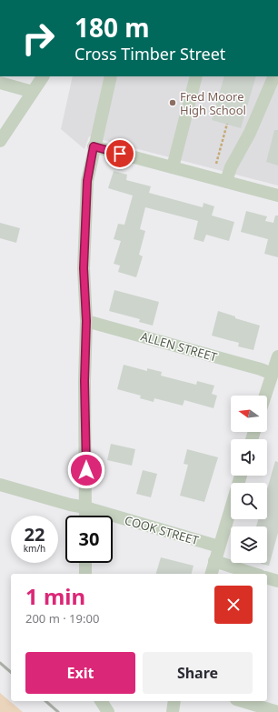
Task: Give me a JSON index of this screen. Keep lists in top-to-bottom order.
{
  "streets": {
    "street": ["ALLEN STREET", "COOK STREET"]
  },
  "places": ["Fred Moore High School"],
  "north": "left",
  "page": {
    "turn": ["180 m", "Cross Timber Street"],
    "speed": "22 km/h",
    "limit": "30",
    "heading": ["1 min", "200 m · 19:00"],
    "buttons": ["Exit", "Share"]
  }
}
